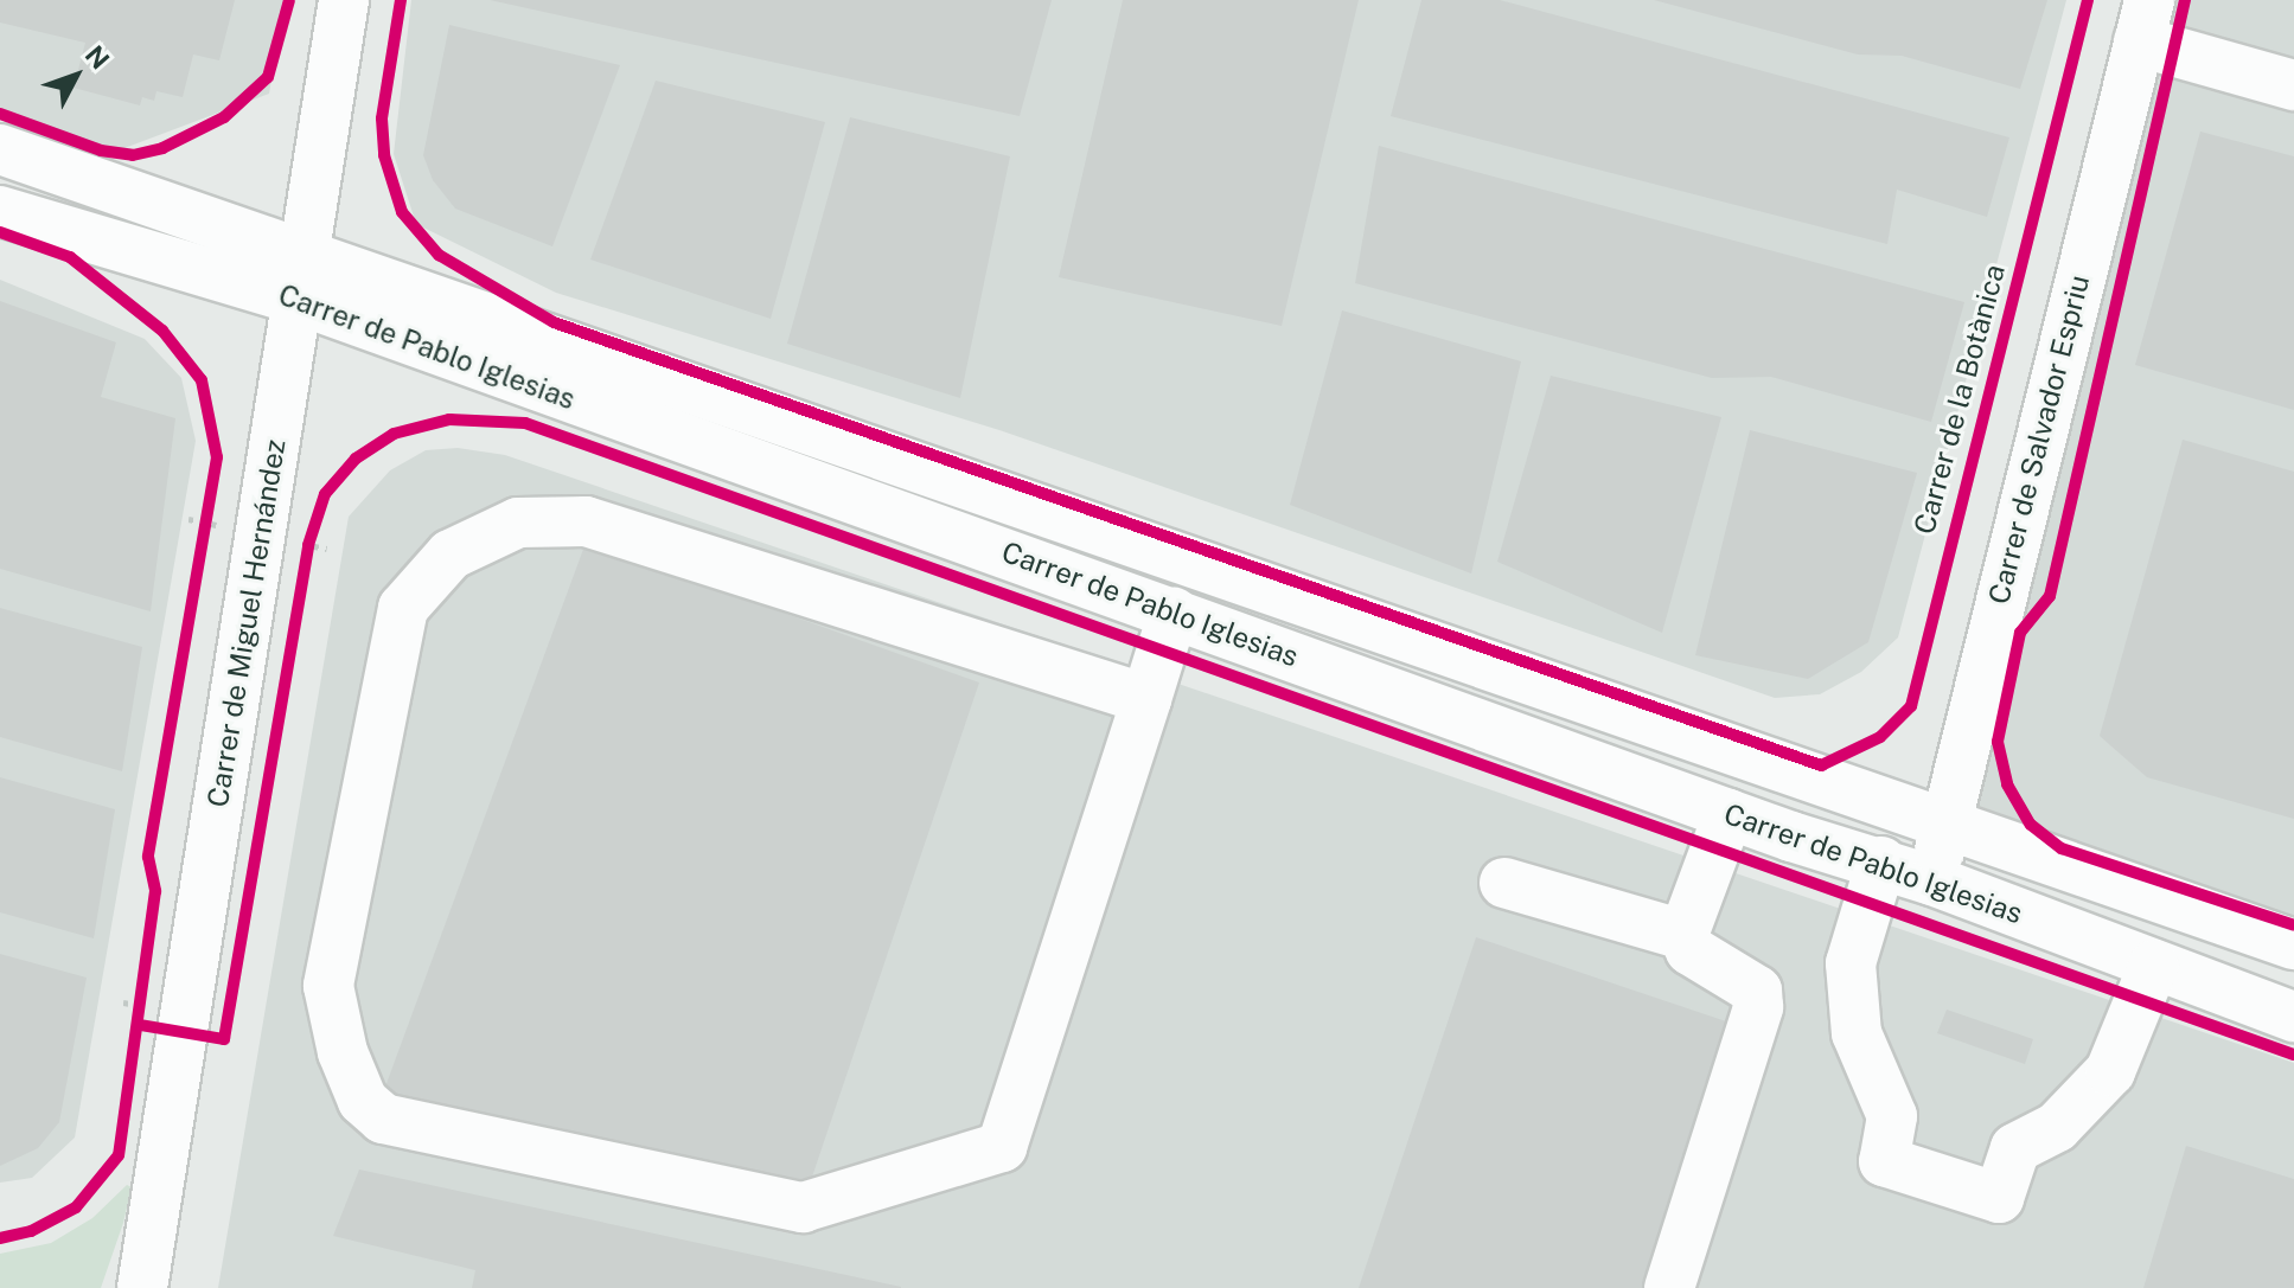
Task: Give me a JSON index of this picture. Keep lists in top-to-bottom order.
{
  "streets": {
    "street": ["Carrer de Pablo Iglesias", "Carrer de Salvador Espriu", "Carrer de Miguel Hernández"],
    "cycle path": ["Carrer de la Botànica"]
  },
  "crossings": [
    ["Carrer de Pablo Iglesias", "Carrer de Salvador Espriu"],
    ["Carrer de Pablo Iglesias", "Carrer de Miguel Hernández"]
  ],
  "north": "top right"
}
